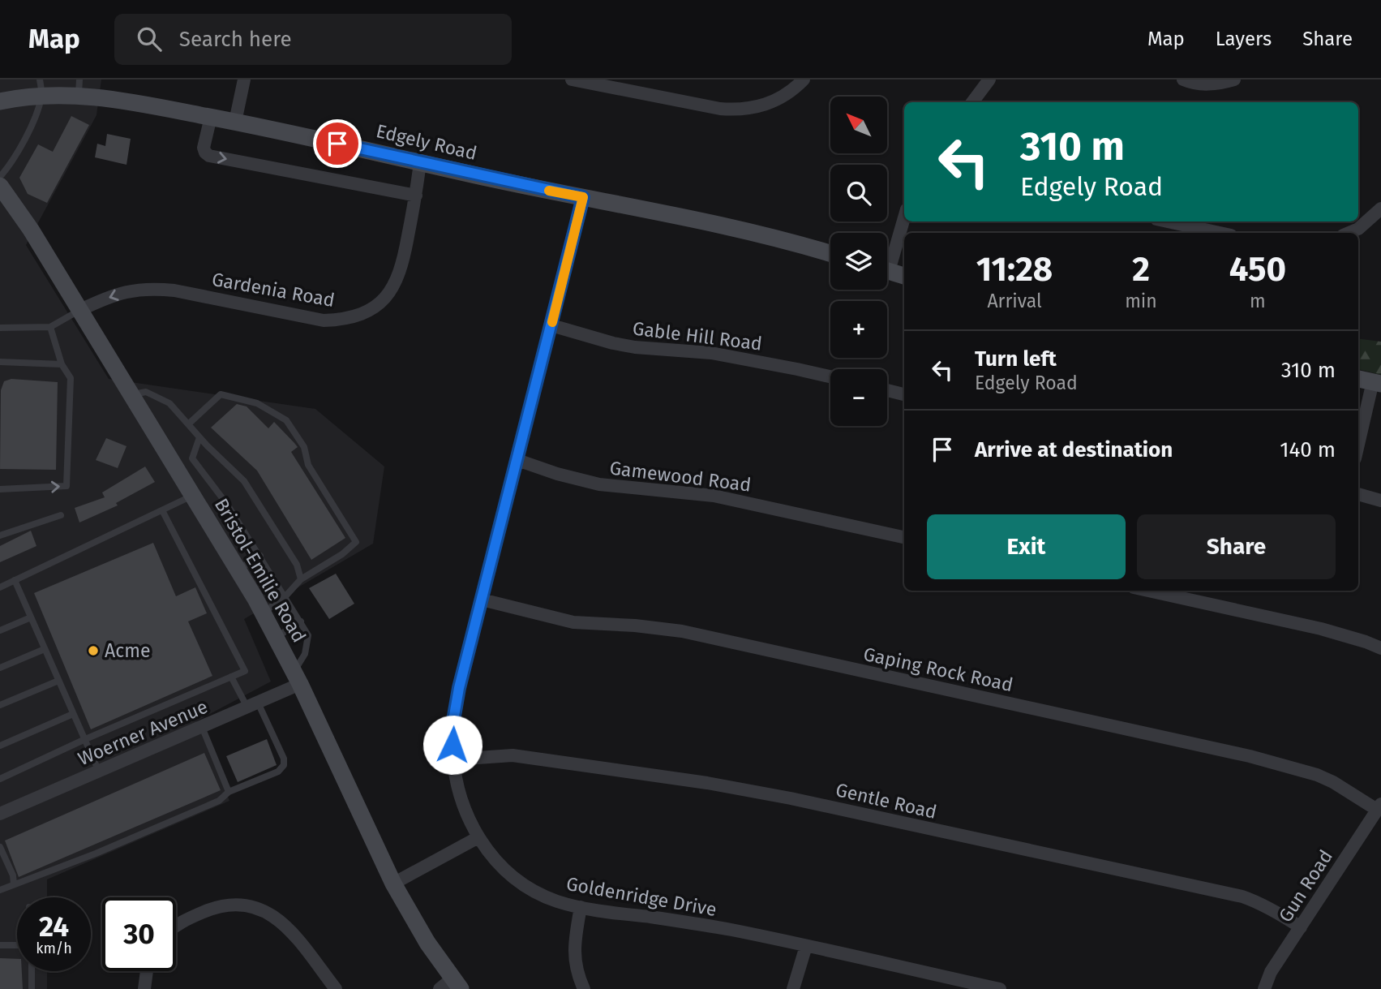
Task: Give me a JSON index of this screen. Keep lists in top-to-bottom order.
{
  "streets": {
    "street": [
      "Edgely Road",
      "Gardenia Road",
      "Gable Hill Road",
      "Gamewood Road",
      "Bristol-Emilie Road",
      "Gaping Rock Road",
      "Woerner Avenue",
      "Gentle Road",
      "Gun Road",
      "Goldenridge Drive"
    ]
  },
  "crossings": [
    ["Edgely Road", "Gardenia Road"],
    ["Edgely Road", "Goldenridge Drive"],
    ["Gardenia Road", "Bristol-Emilie Road"],
    ["Gable Hill Road", "Goldenridge Drive"],
    ["Gamewood Road", "Goldenridge Drive"],
    ["Bristol-Emilie Road", "Woerner Avenue"],
    ["Gaping Rock Road", "Gun Road"],
    ["Gaping Rock Road", "Goldenridge Drive"],
    ["Gentle Road", "Gun Road"],
    ["Gentle Road", "Goldenridge Drive"]
  ],
  "one_way": ["Gardenia Road"],
  "places": ["Acme"],
  "north": "top left",
  "page": {
    "header": "Map",
    "search": "Search here",
    "nav": ["Map", "Layers", "Share"],
    "map_buttons": ["+", "−"],
    "turn": ["310 m", "Edgely Road"],
    "eta": [
      "11:28",
      "Arrival",
      "2",
      "min",
      "450",
      "m"
    ],
    "list": [
      {
        "name": "Turn left",
        "note": "Edgely Road",
        "value": "310 m"
      },
      {
        "name": "Arrive at destination",
        "value": "140 m"
      }
    ],
    "buttons": ["Exit", "Share"],
    "speed": "24 km/h",
    "limit": "30"
  }
}
